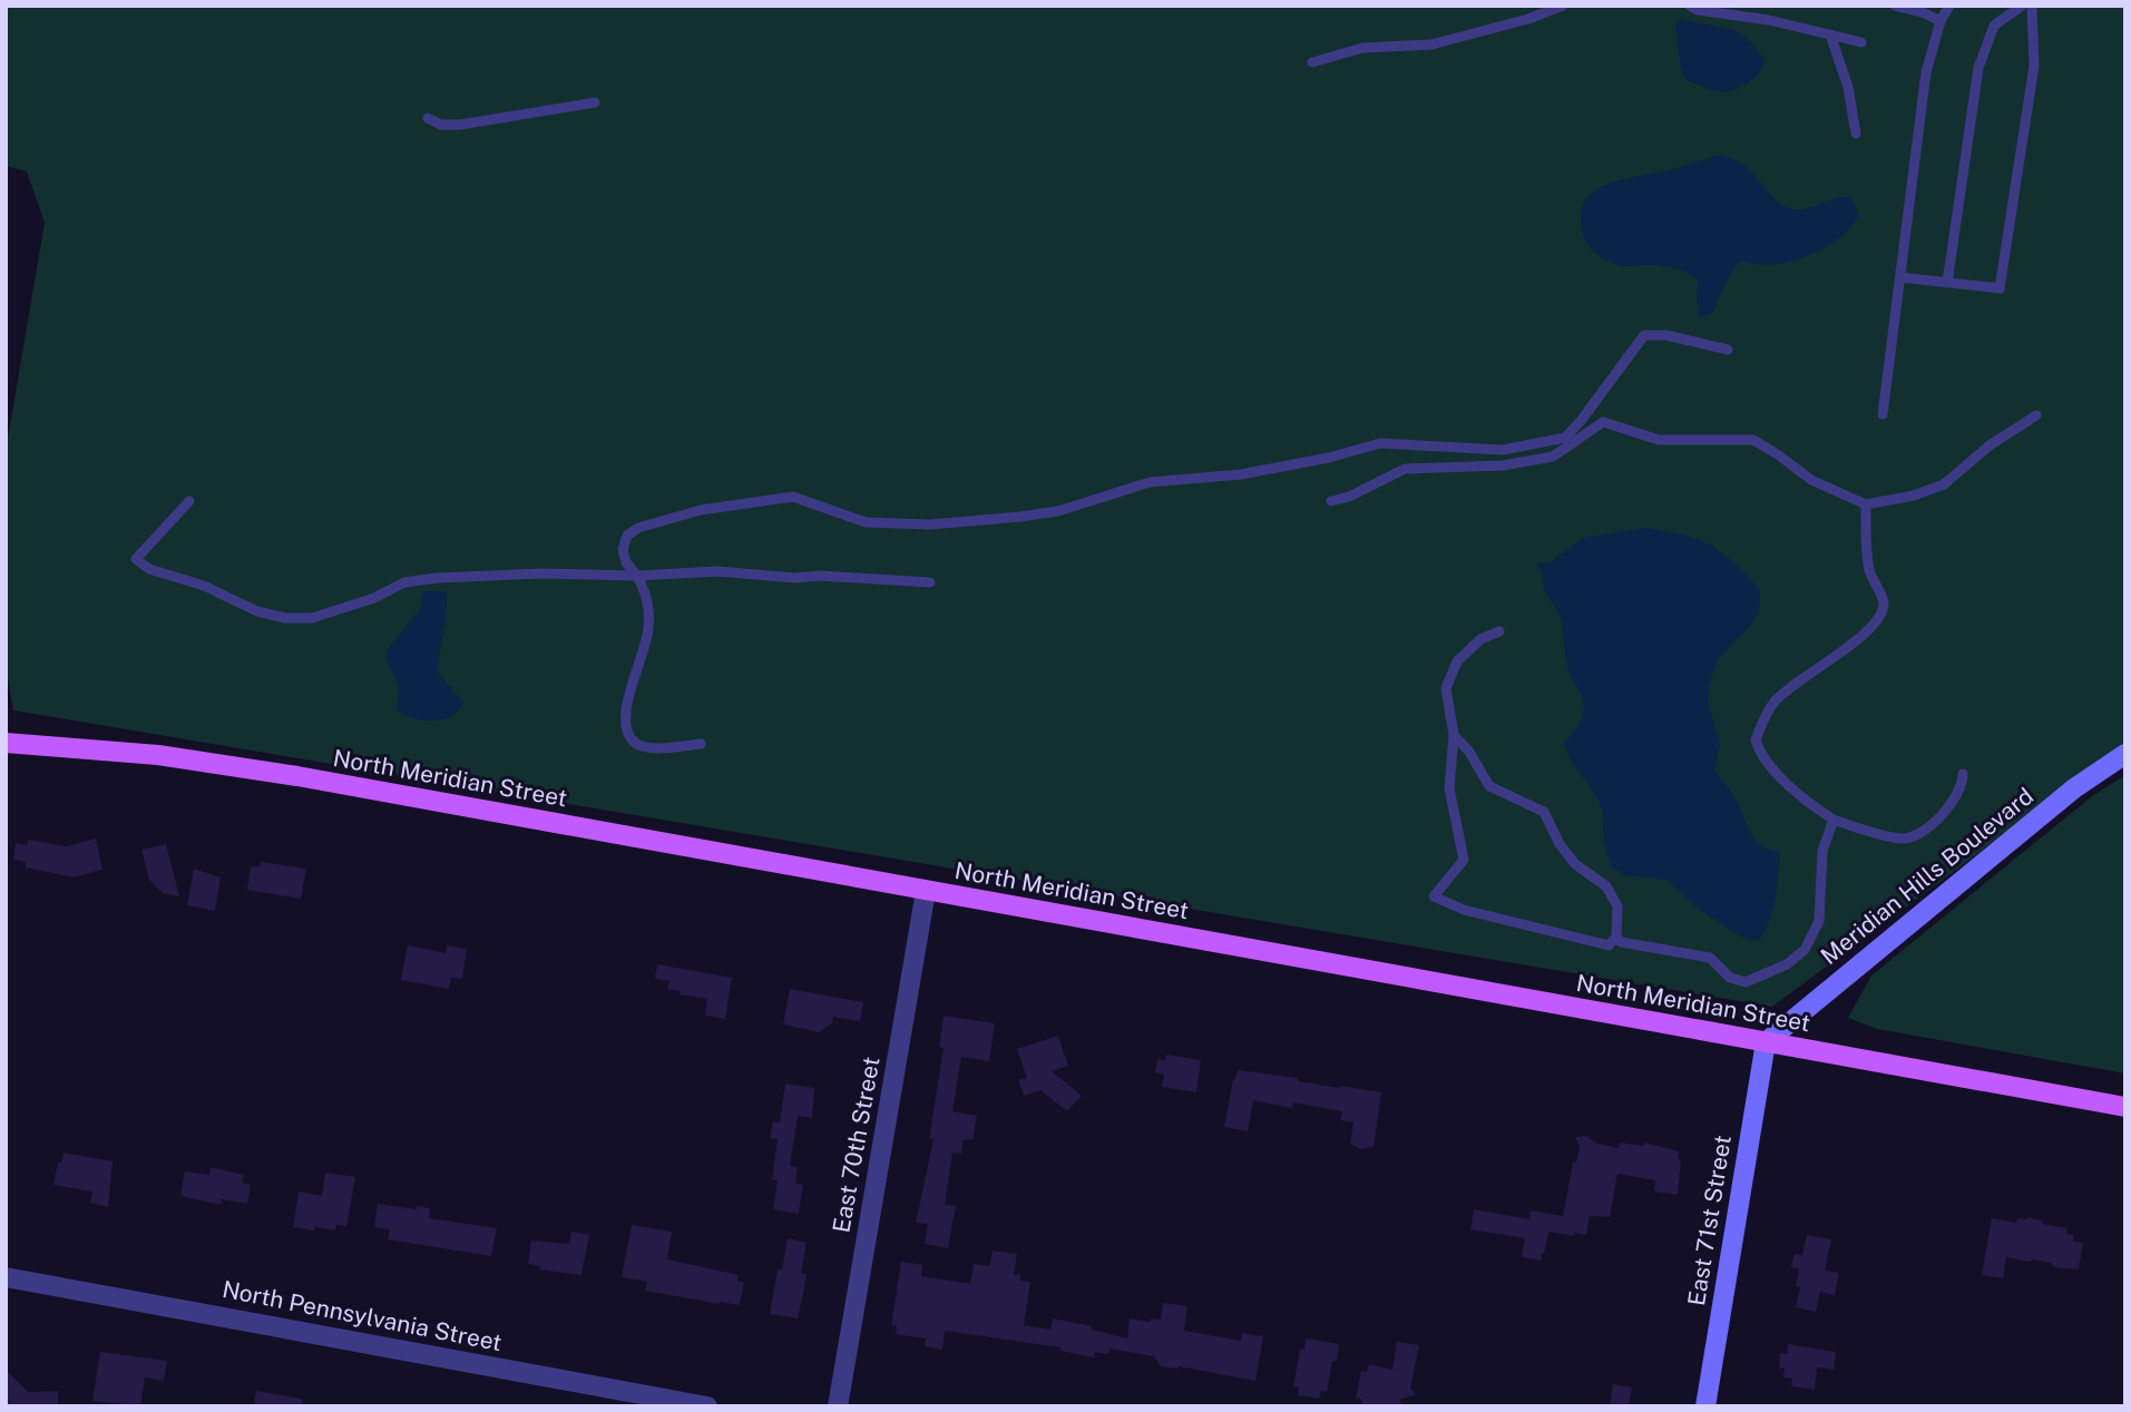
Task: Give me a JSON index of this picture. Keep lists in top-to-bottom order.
{
  "streets": {
    "main road": ["North Meridian Street", "Meridian Hills Boulevard", "East 71st Street"],
    "street": ["East 70th Street", "North Pennsylvania Street"]
  },
  "crossings": [
    ["North Meridian Street", "Meridian Hills Boulevard"],
    ["North Meridian Street", "East 70th Street"],
    ["North Meridian Street", "East 71st Street"],
    ["Meridian Hills Boulevard", "East 71st Street"]
  ]
}
